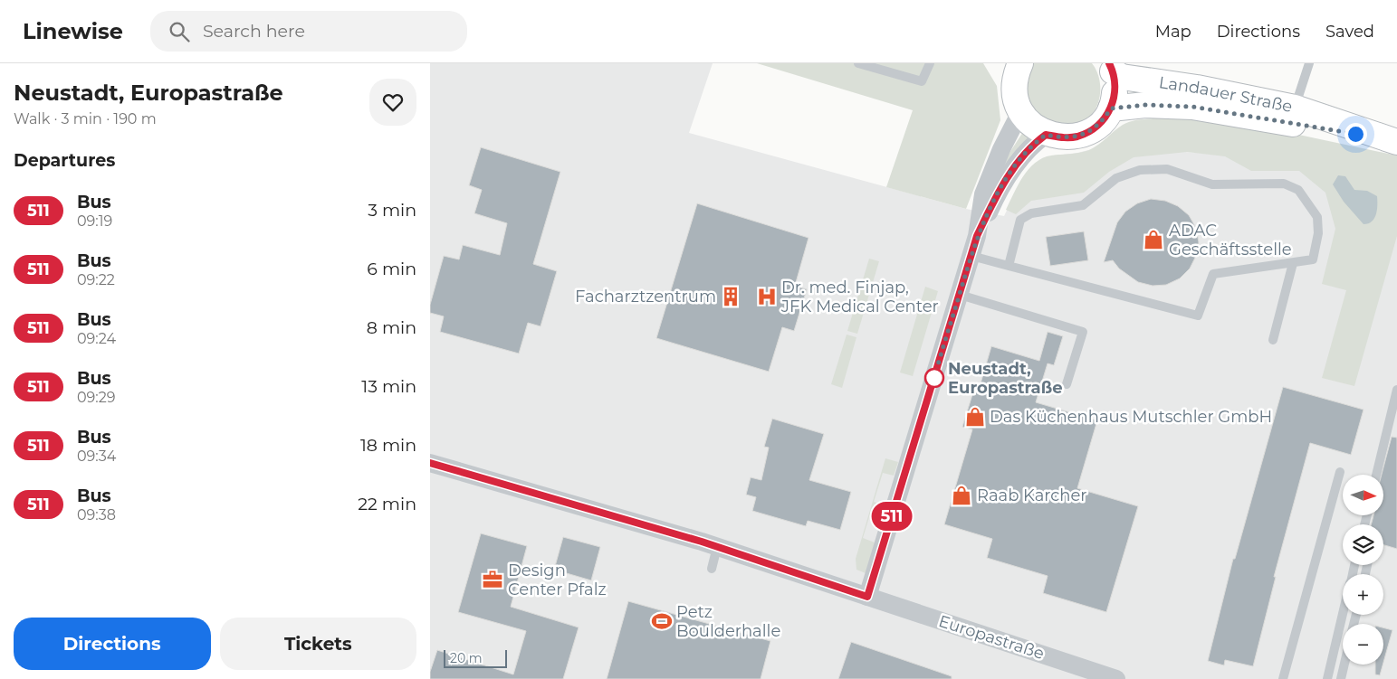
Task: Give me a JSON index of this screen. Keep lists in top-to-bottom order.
{
  "streets": {
    "main road": ["Landauer Straße"],
    "street": ["Europastraße"]
  },
  "places": {
    "shop": ["ADAC Geschäftsstelle", "Das Küchenhaus Mutschler GmbH", "Raab Karcher"],
    "building": ["Facharztzentrum"],
    "hospital": ["Dr. med. Finjap, JFK Medical Center"],
    "other": ["Neustadt, Europastraße"],
    "office": ["Design Center Pfalz"],
    "sports": ["Petz Boulderhalle"]
  },
  "lines": ["bus line 511"],
  "scale_bar": "20 m",
  "north": "right",
  "page": {
    "header": "Linewise",
    "search": "Search here",
    "nav": ["Map", "Directions", "Saved"],
    "heading": [
      ["Neustadt, Europastraße", "Walk · 3 min · 190 m"],
      "Departures"
    ],
    "on_map": "511",
    "list": [
      {
        "mark": "511",
        "name": "Bus",
        "note": "09:19",
        "value": "3 min"
      },
      {
        "mark": "511",
        "name": "Bus",
        "note": "09:22",
        "value": "6 min"
      },
      {
        "mark": "511",
        "name": "Bus",
        "note": "09:24",
        "value": "8 min"
      },
      {
        "mark": "511",
        "name": "Bus",
        "note": "09:29",
        "value": "13 min"
      },
      {
        "mark": "511",
        "name": "Bus",
        "note": "09:34",
        "value": "18 min"
      },
      {
        "mark": "511",
        "name": "Bus",
        "note": "09:38",
        "value": "22 min"
      }
    ],
    "map_buttons": ["+", "−"],
    "buttons": ["Directions", "Tickets"],
    "scale": "20 m"
  }
}
